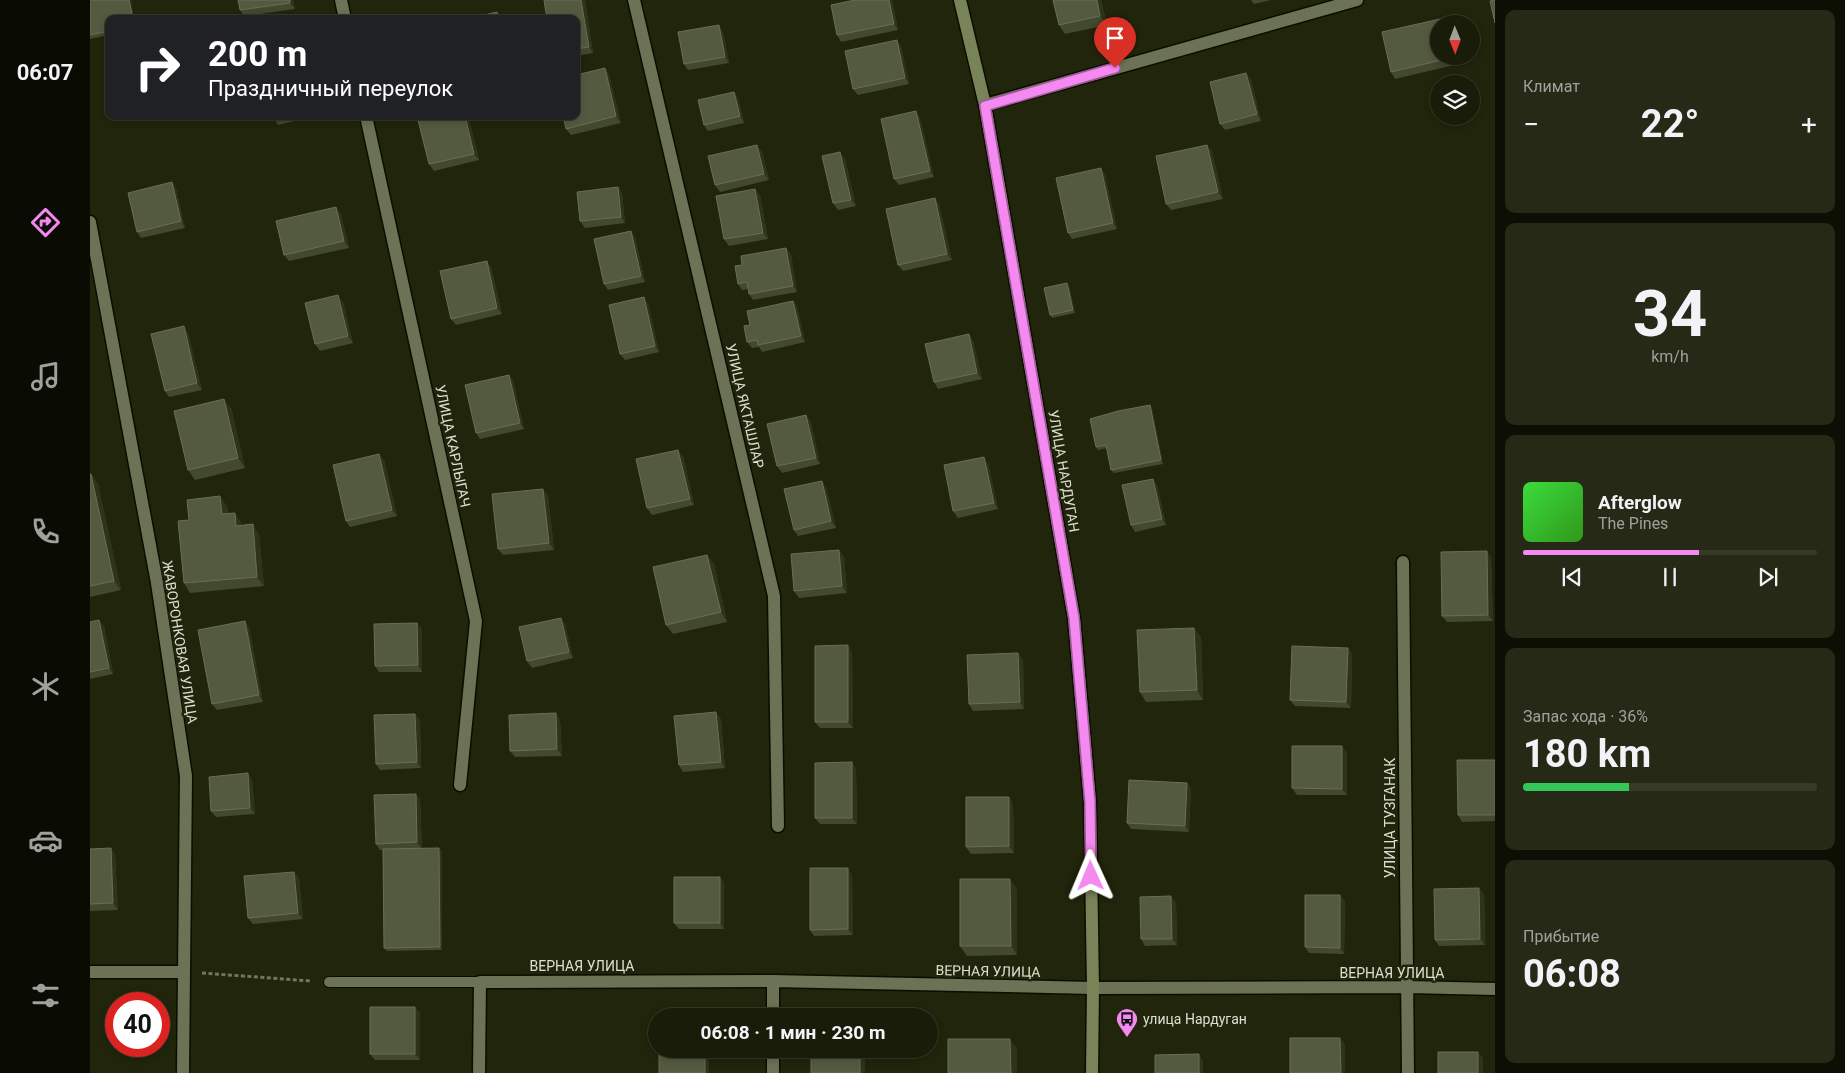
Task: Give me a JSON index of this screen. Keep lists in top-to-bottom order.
{
  "streets": {
    "street": [
      "УЛИЦА ЯКТАШЛАР",
      "УЛИЦА КАРЛЫГАЧ",
      "УЛИЦА НАРДУГАН",
      "ЖАВОРОНКОВАЯ УЛИЦА",
      "УЛИЦА ТУЗГАНАК",
      "ВЕРНАЯ УЛИЦА"
    ]
  },
  "crossings": [
    ["УЛИЦА НАРДУГАН", "ВЕРНАЯ УЛИЦА"],
    ["УЛИЦА ТУЗГАНАК", "ВЕРНАЯ УЛИЦА"]
  ],
  "places": {
    "bus stop": ["улица Нардуган"]
  },
  "north": "bottom",
  "page": {
    "tabs": "06:07",
    "tile": [
      "Климат",
      ["34", "km/h"],
      ["Запас хода · 36%", "180 km"],
      ["Прибытие", "06:08"]
    ],
    "turn": ["200 m", "Праздничный переулок"],
    "heat": ["−", "22°", "+"],
    "song": ["Afterglow", "The Pines"],
    "limit": "40",
    "trip": "06:08 · 1 мин · 230 m"
  }
}
